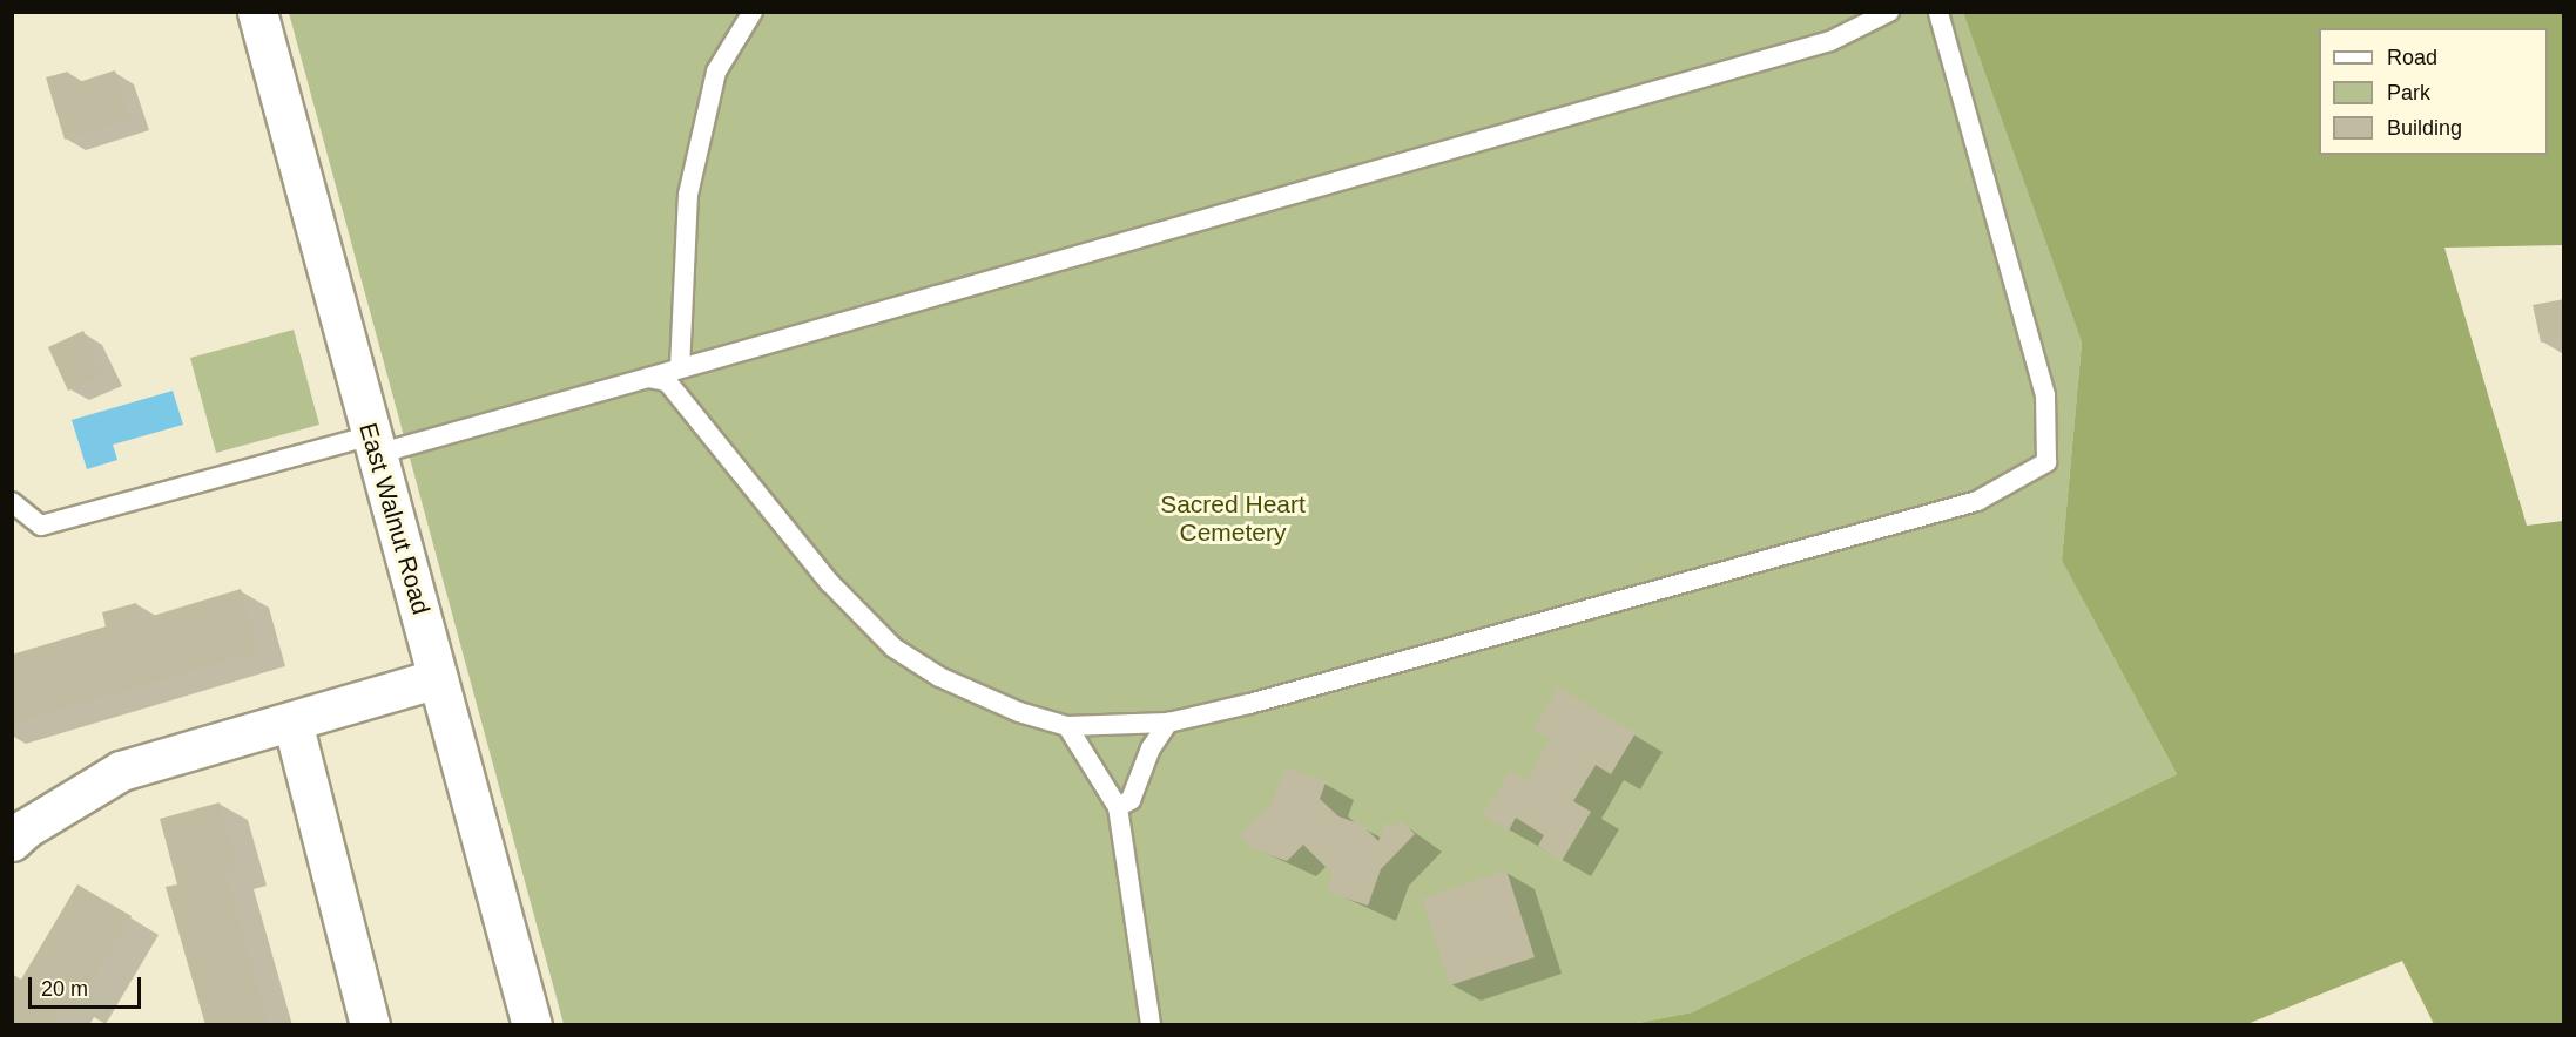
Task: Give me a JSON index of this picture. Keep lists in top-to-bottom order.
{
  "streets": {
    "street": ["East Walnut Road"]
  },
  "parks": ["Sacred Heart Cemetery"],
  "legend": ["Road", "Park", "Building"],
  "scale_bar": "20 m"
}
